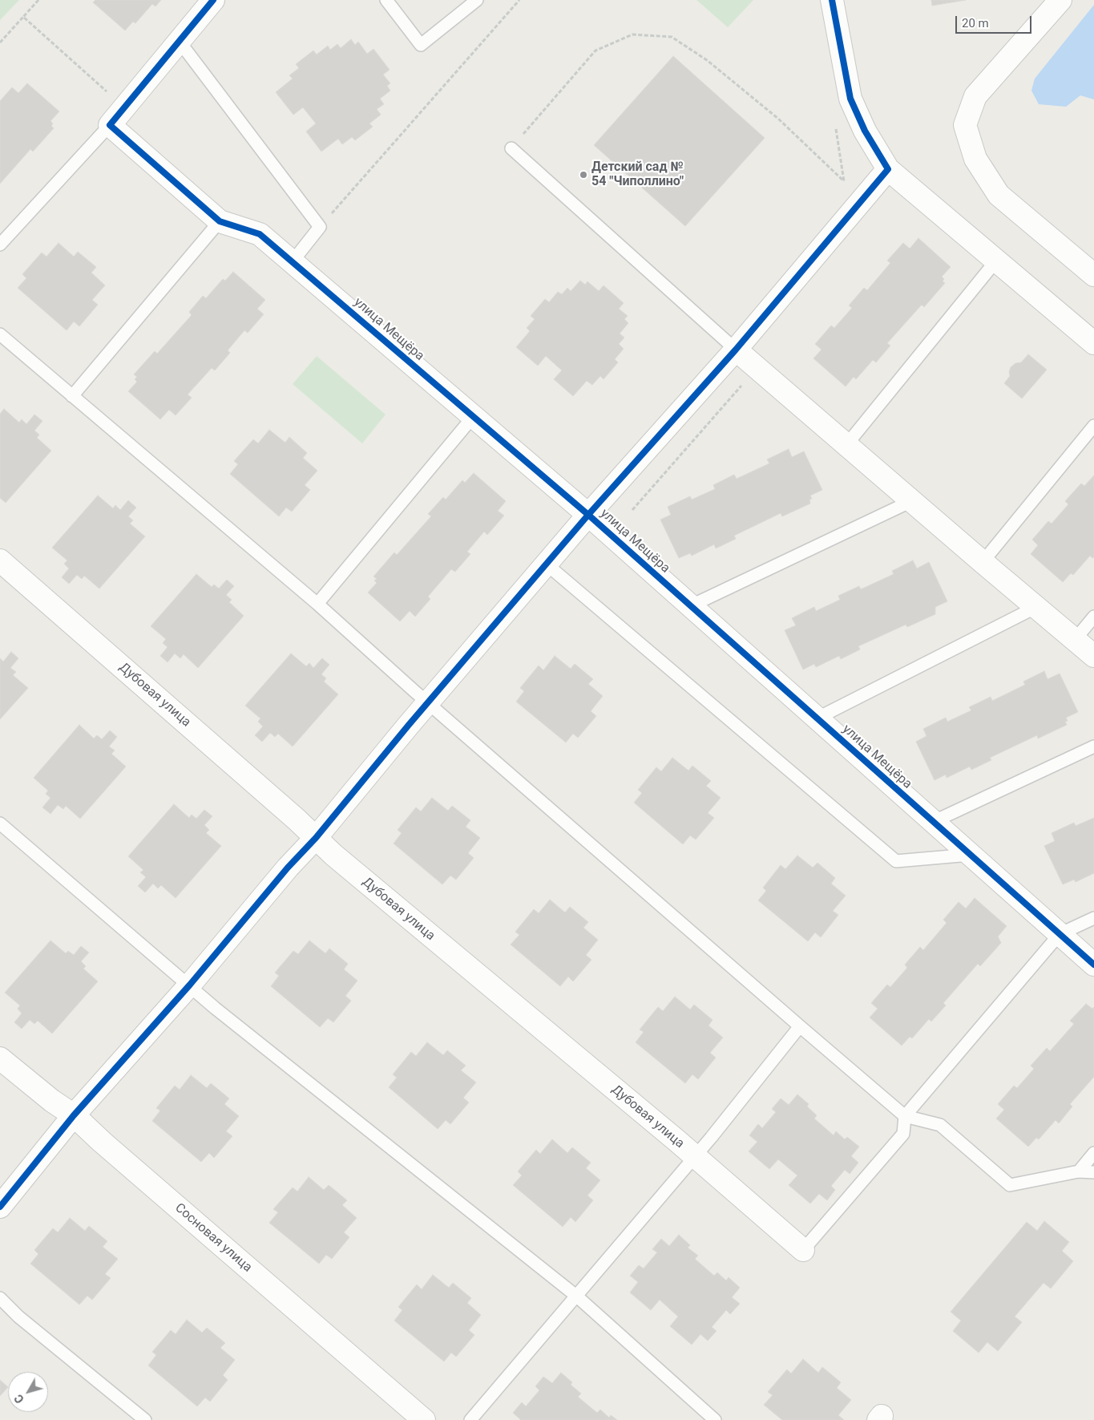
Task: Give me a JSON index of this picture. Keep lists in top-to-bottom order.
{
  "streets": {
    "street": ["улица Мещёра", "Дубовая улица", "Сосновая улица"]
  },
  "places": ["Детский сад № 54 \"Чиполлино\""],
  "scale_bar": "20 m",
  "north": "bottom left"
}
